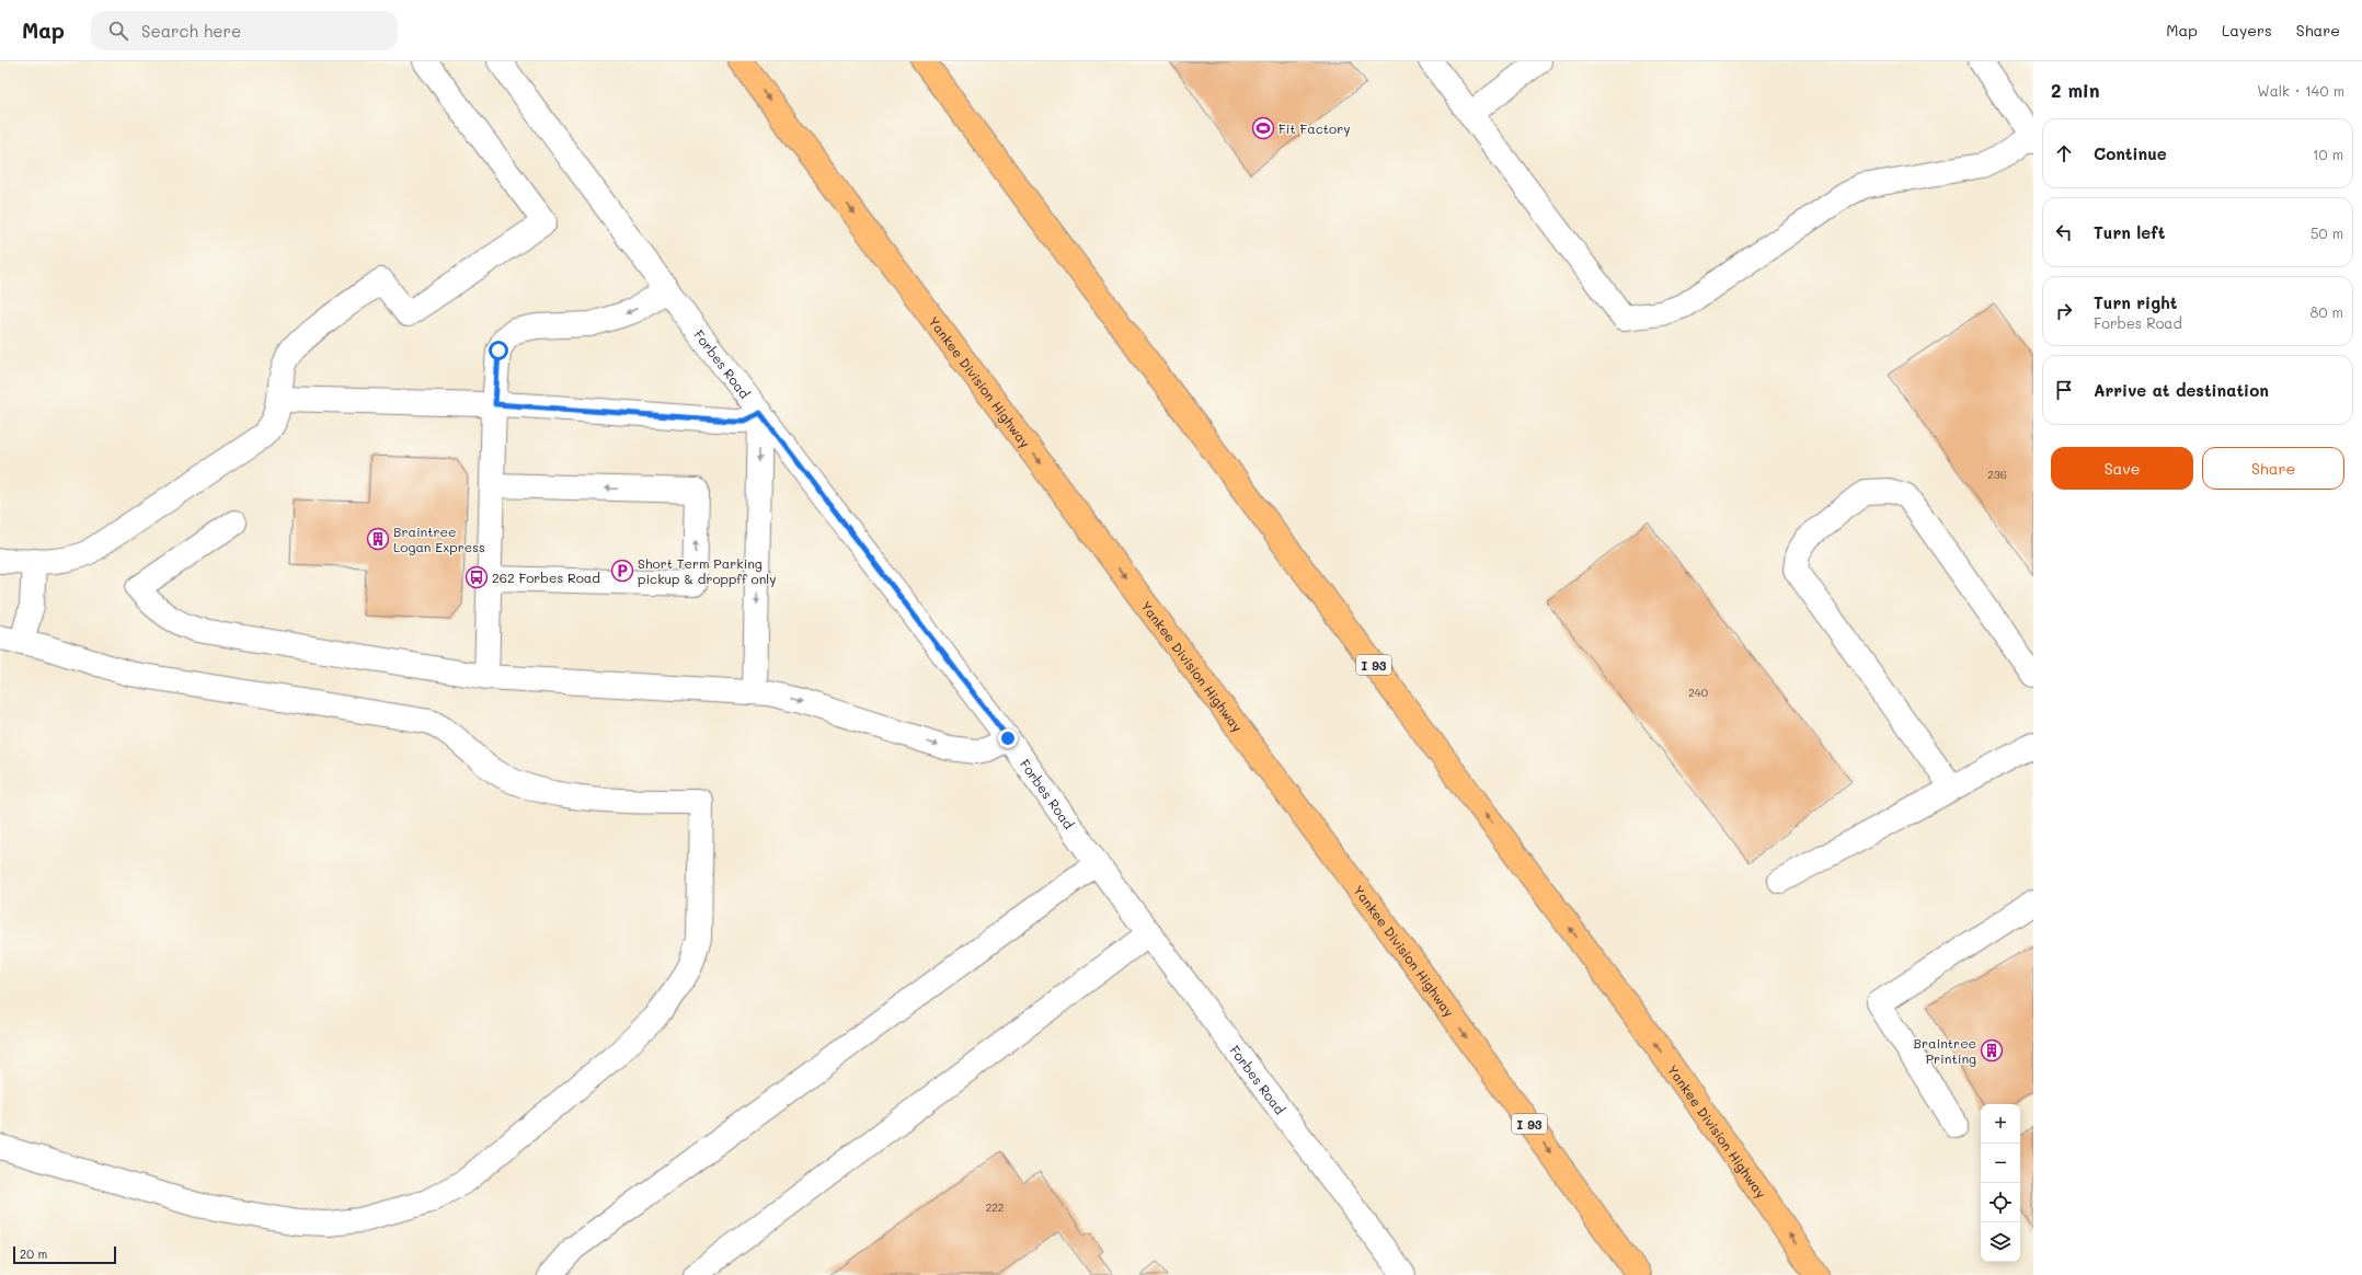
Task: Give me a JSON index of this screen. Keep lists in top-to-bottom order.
{
  "streets": {
    "highway": ["Yankee Division Highway", "I 93"],
    "street": ["Forbes Road"]
  },
  "places": {
    "sports": ["Fit Factory"],
    "building": ["Braintree Logan Express", "Braintree Printing"],
    "parking": ["Short Term Parking pickup & droppff only"],
    "bus stop": ["262 Forbes Road"]
  },
  "house_numbers": ["236", "240", "222"],
  "scale_bar": "20 m",
  "page": {
    "header": "Map",
    "search": "Search here",
    "nav": ["Map", "Layers", "Share"],
    "heading": ["2 min", "Walk · 140 m"],
    "list": [
      ["Continue", "10 m"],
      ["Turn left", "50 m"],
      ["Turn right", "Forbes Road", "80 m"],
      "Arrive at destination"
    ],
    "buttons": ["Save", "Share"],
    "map_buttons": ["+", "−"],
    "scale": "20 m"
  }
}
